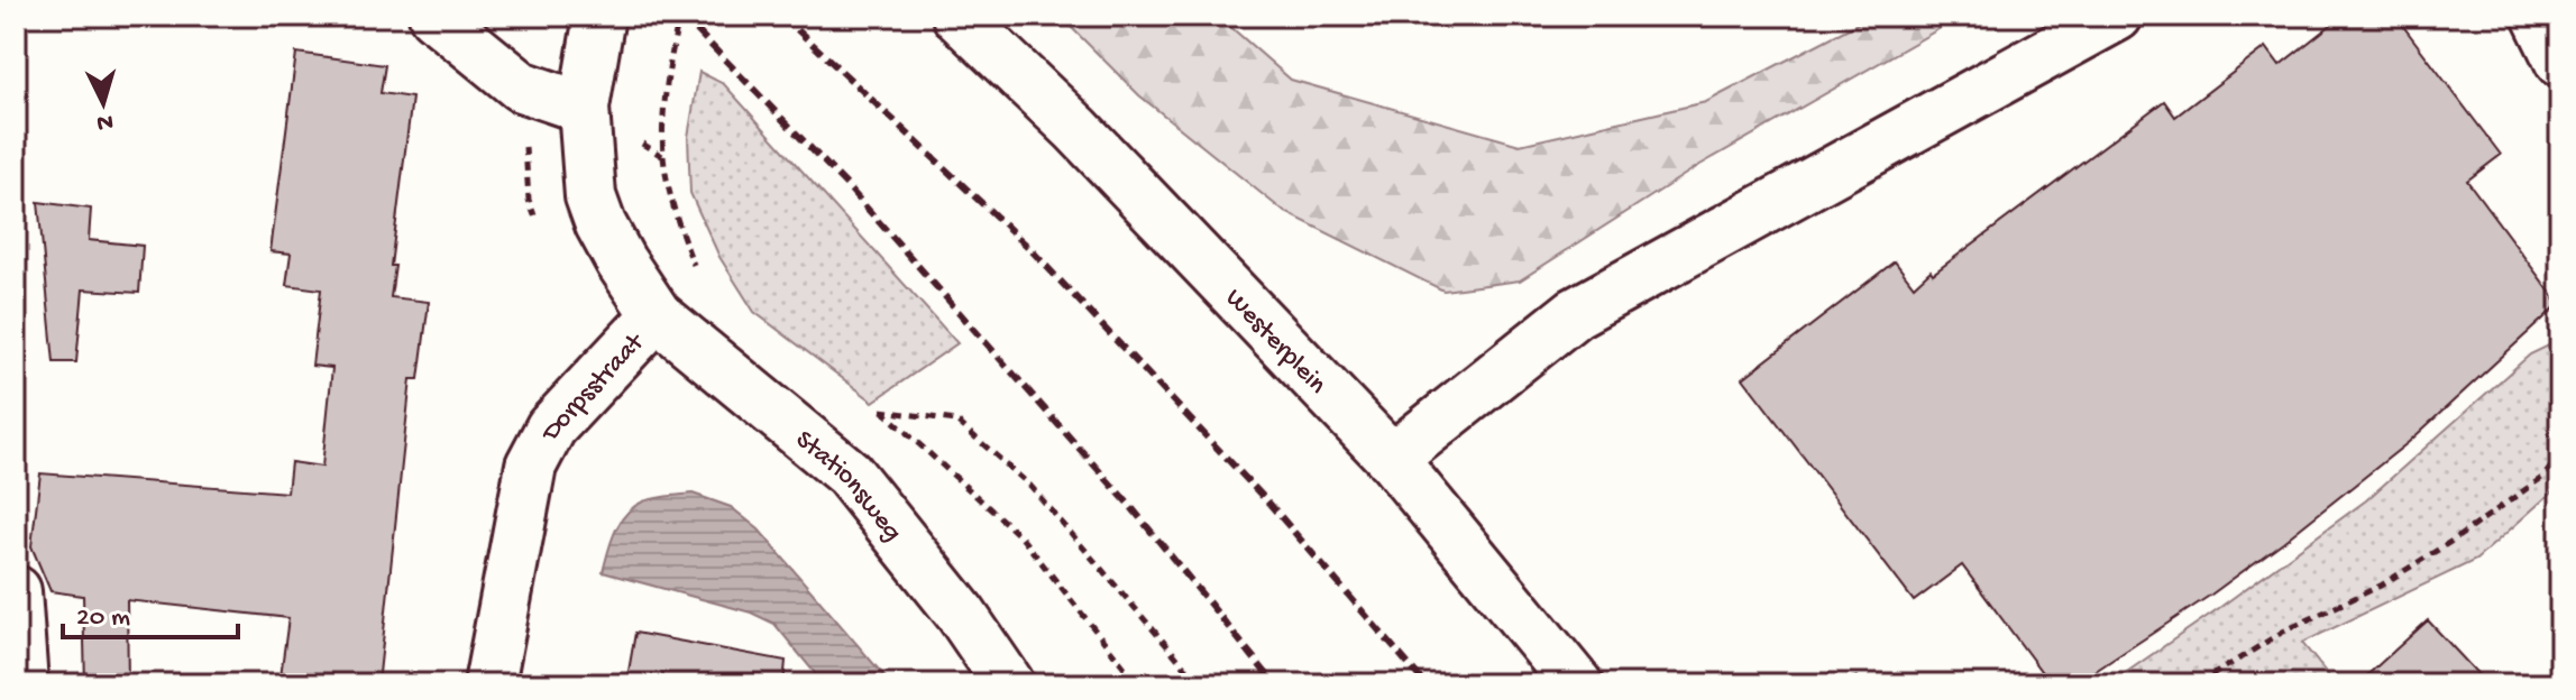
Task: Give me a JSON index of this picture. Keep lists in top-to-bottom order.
{
  "streets": {
    "street": ["Westerplein", "Dorpsstraat", "Stationsweg"]
  },
  "crossings": [
    ["Dorpsstraat", "Stationsweg"]
  ],
  "scale_bar": "20 m",
  "north": "bottom"
}
